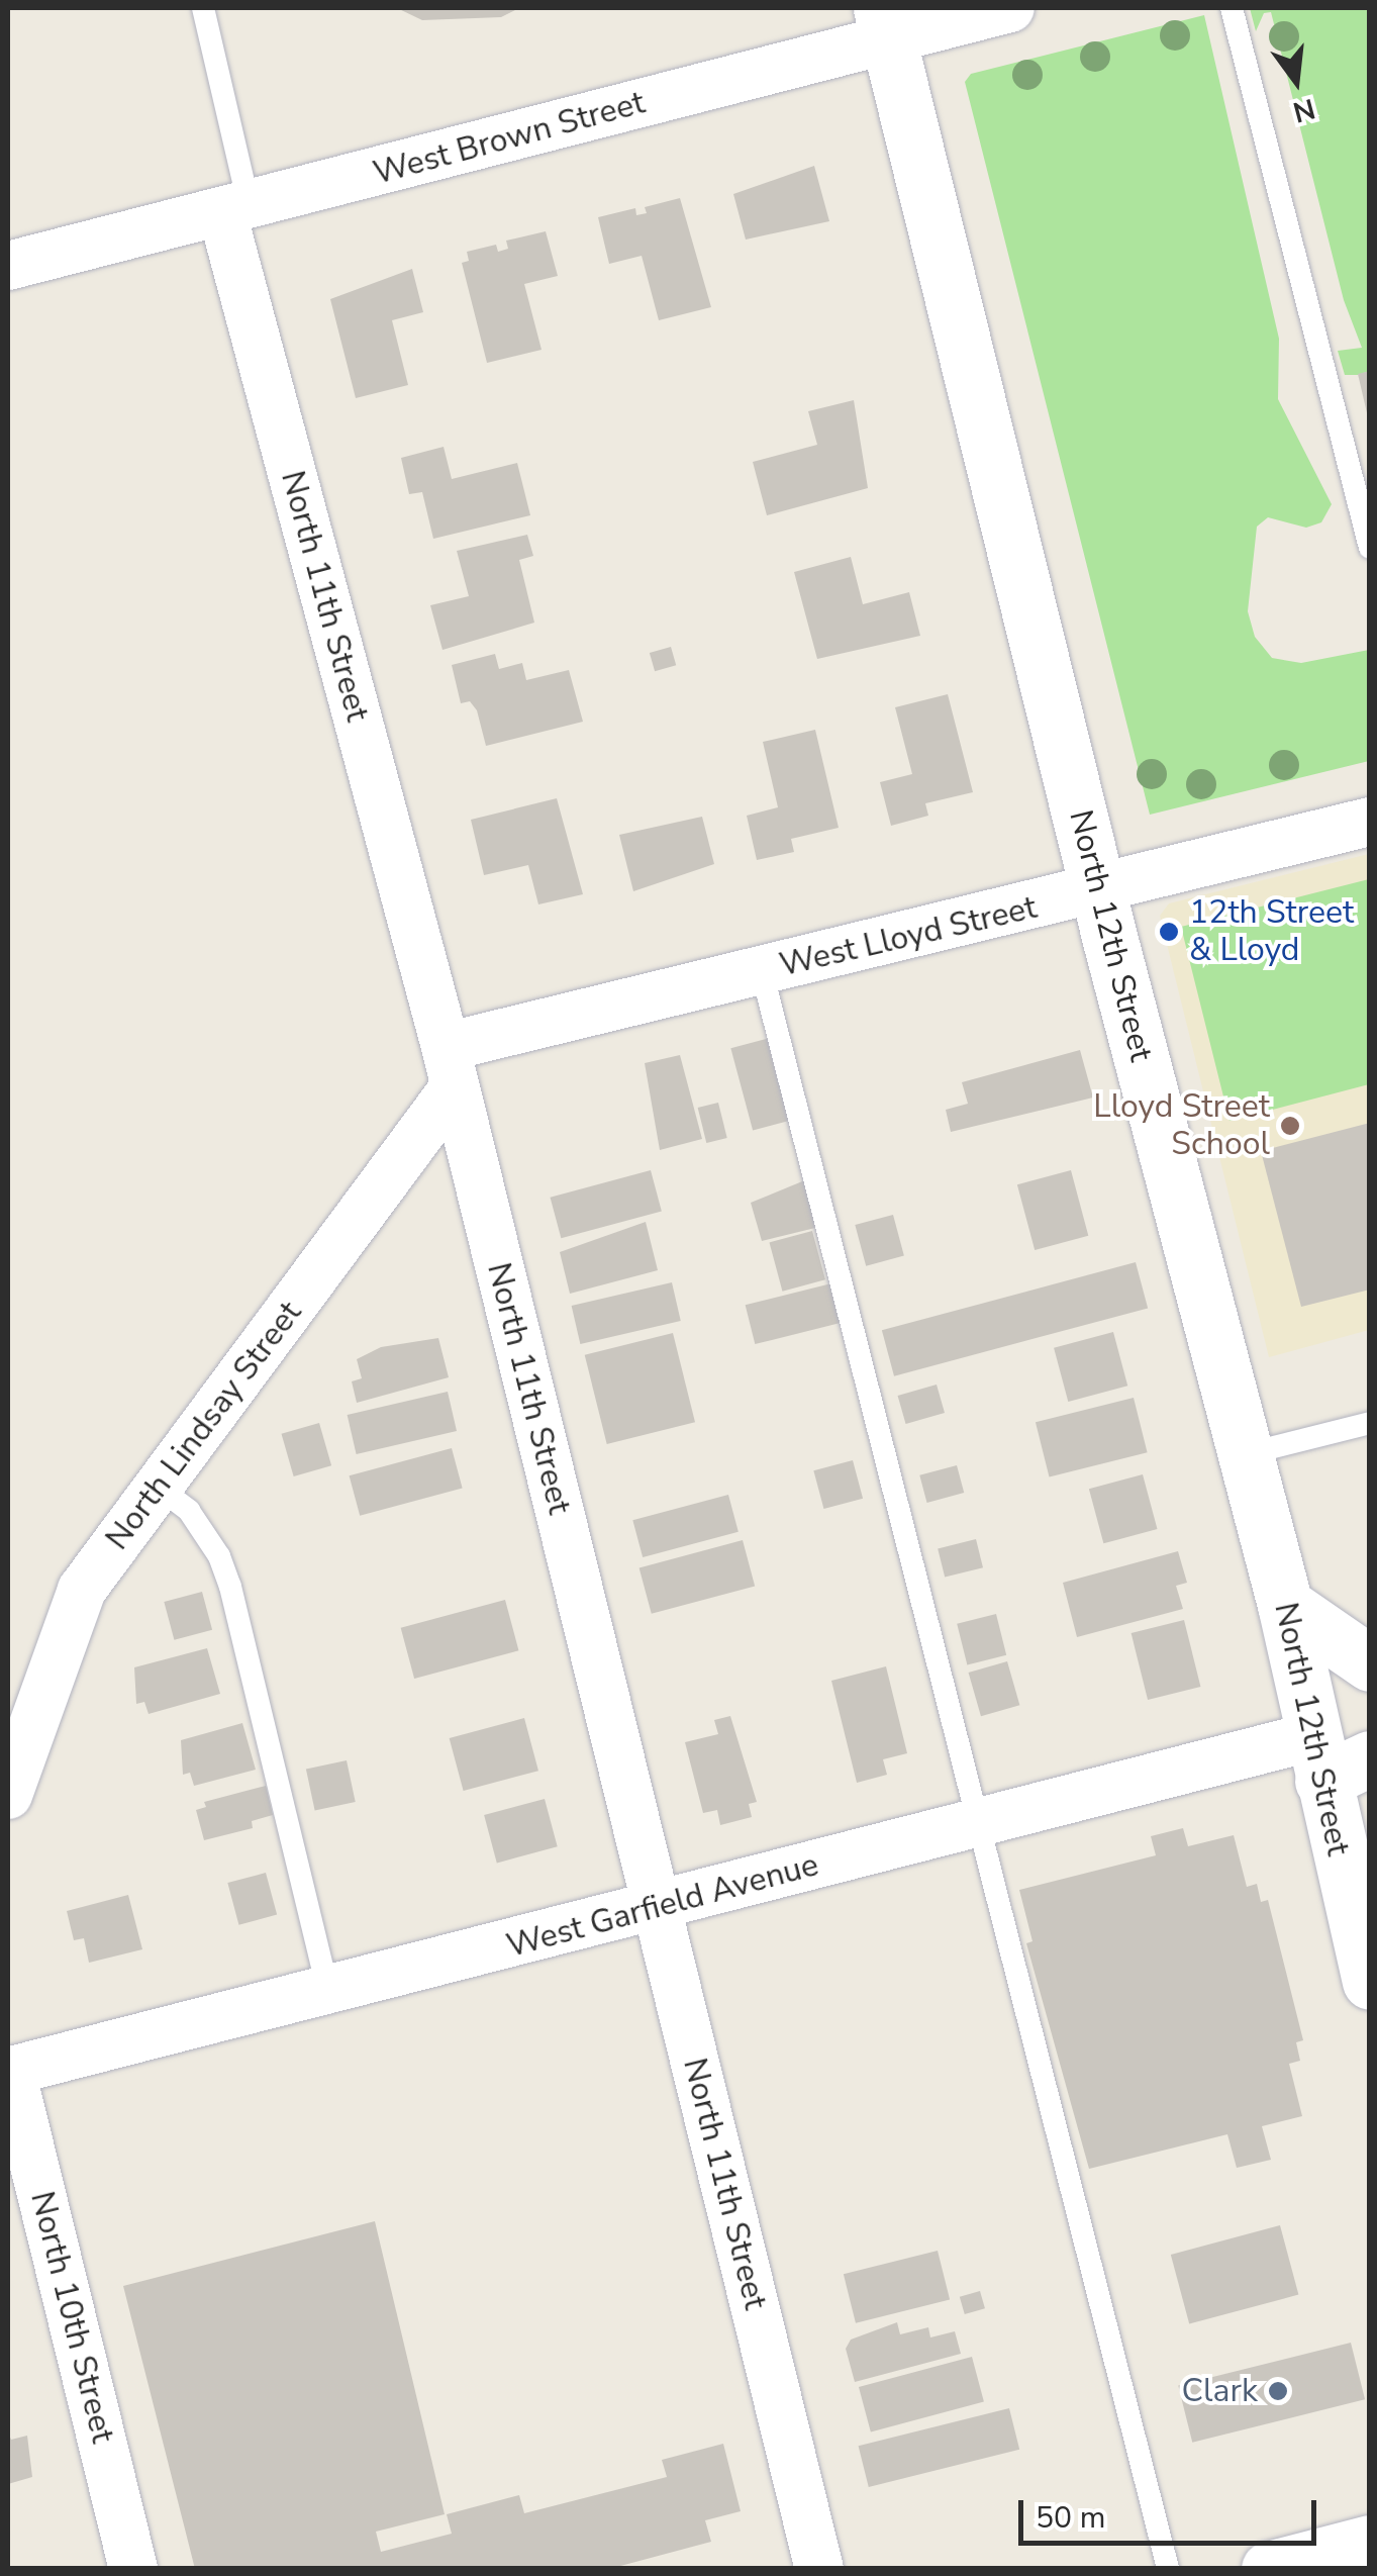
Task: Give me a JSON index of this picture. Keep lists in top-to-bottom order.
{
  "streets": {
    "street": [
      "West Brown Street",
      "North 11th Street",
      "North 12th Street",
      "West Lloyd Street",
      "North Lindsay Street",
      "West Garfield Avenue",
      "North 10th Street"
    ]
  },
  "crossings": [
    ["West Brown Street", "North 11th Street"],
    ["West Brown Street", "North 12th Street"],
    ["North 11th Street", "West Lloyd Street"],
    ["North 11th Street", "North Lindsay Street"],
    ["North 11th Street", "West Garfield Avenue"],
    ["North 12th Street", "West Lloyd Street"],
    ["North 12th Street", "West Garfield Avenue"],
    ["West Lloyd Street", "North Lindsay Street"],
    ["West Garfield Avenue", "North 10th Street"]
  ],
  "places": ["12th Street & Lloyd", "Lloyd Street School", "Clark"],
  "scale_bar": "50 m",
  "north": "bottom"
}
